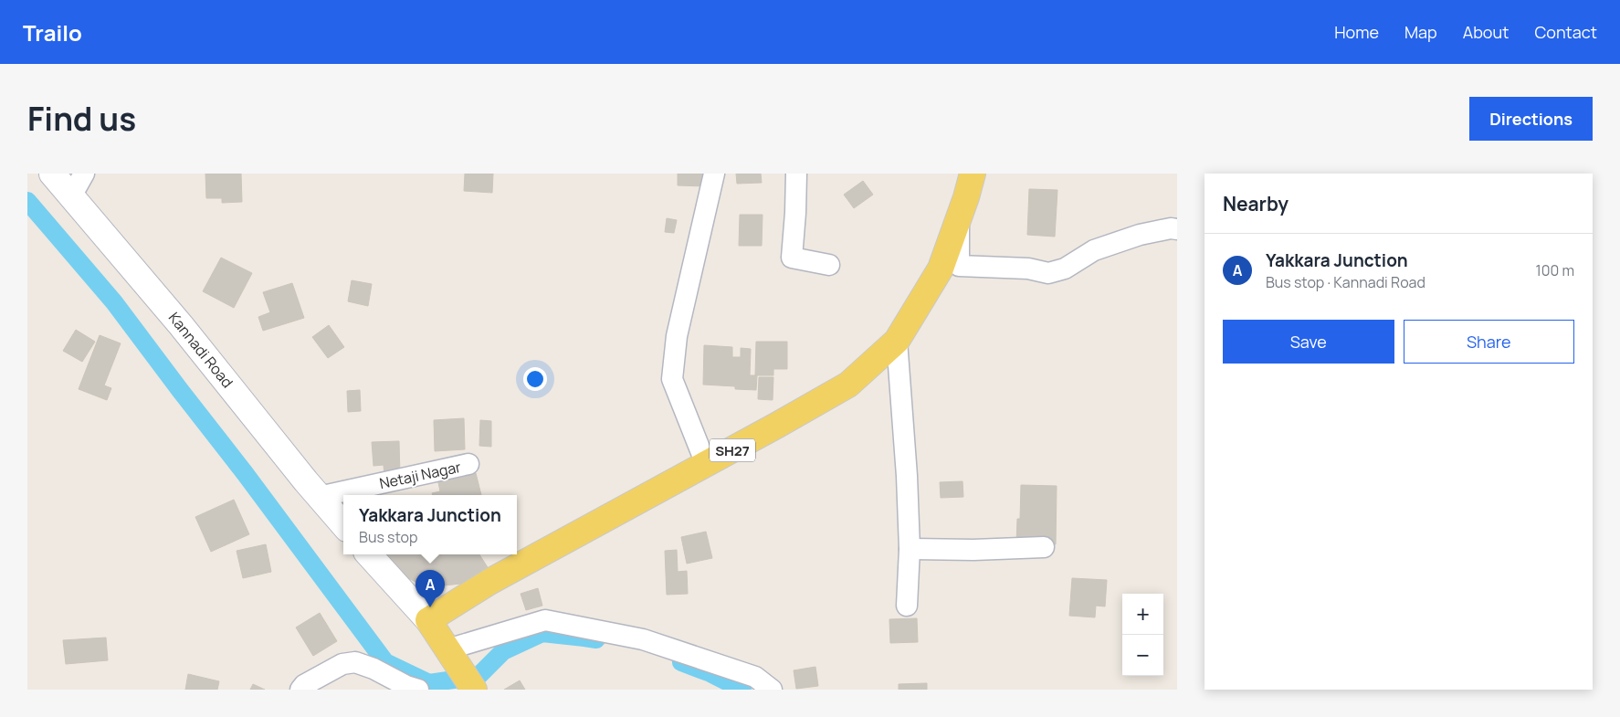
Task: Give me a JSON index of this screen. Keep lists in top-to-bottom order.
{
  "streets": {
    "main road": ["SH27"],
    "street": ["Kannadi Road", "Netaji Nagar"]
  },
  "crossings": [
    ["Kannadi Road", "Netaji Nagar"]
  ],
  "page": {
    "header": "Trailo",
    "nav": [
      "Home",
      "Map",
      "About",
      "Contact"
    ],
    "title": "Find us",
    "buttons": [
      "Directions",
      ["Save", "Share"]
    ],
    "heading": "Nearby",
    "list": [
      {
        "mark": "A",
        "name": "Yakkara Junction",
        "note": "Bus stop · Kannadi Road",
        "value": "100 m"
      }
    ],
    "popup": ["Yakkara Junction", "Bus stop"],
    "pins": "A",
    "map_buttons": ["+", "−"]
  }
}
